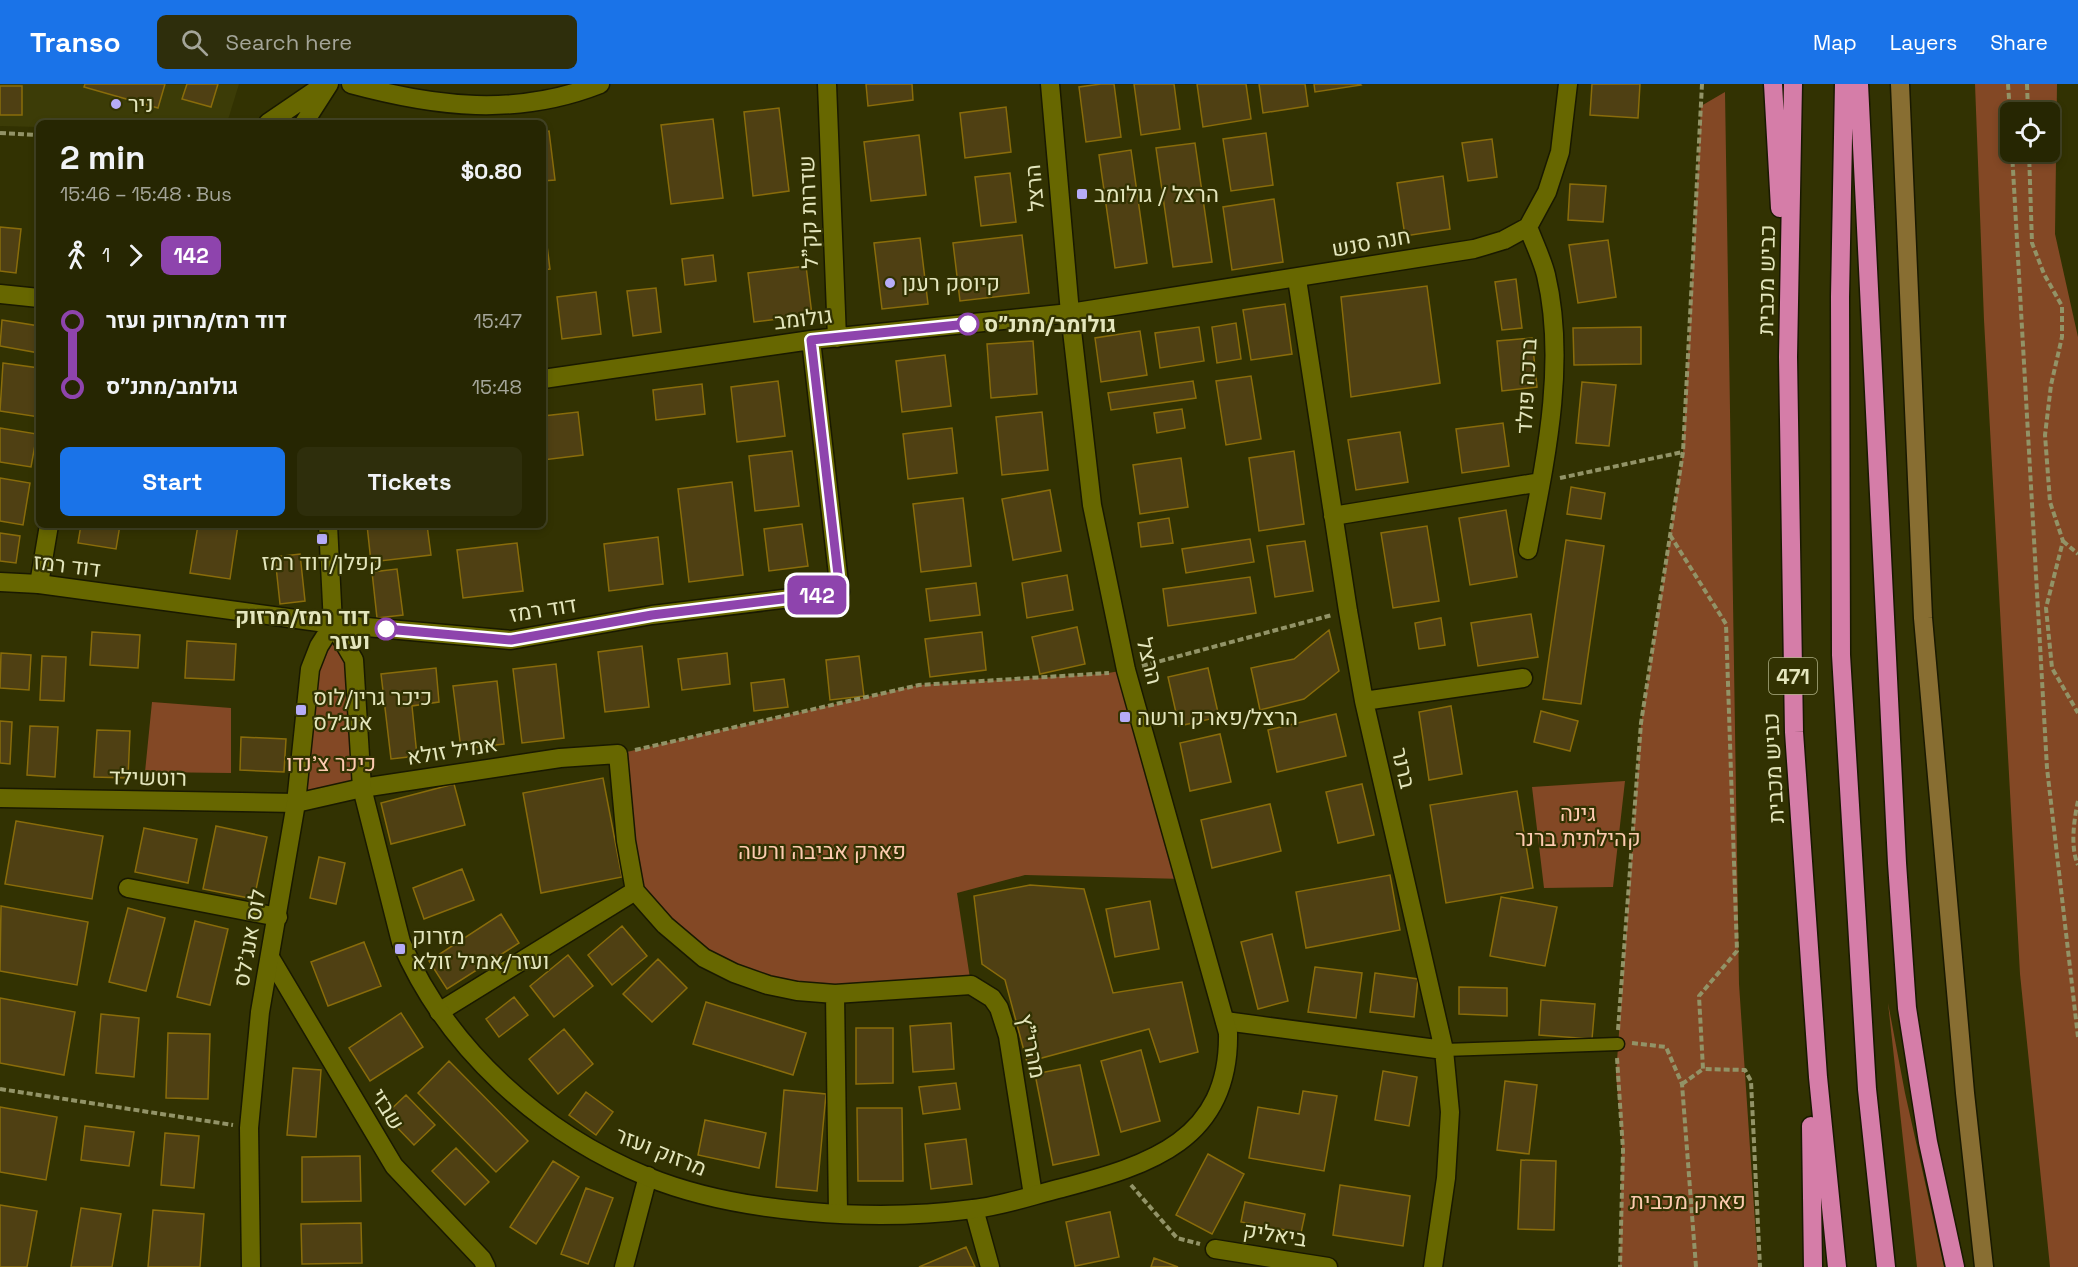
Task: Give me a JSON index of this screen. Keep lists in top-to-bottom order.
{
  "streets": {
    "highway": ["כביש מכבית", "471"],
    "street": [
      "הרצל",
      "שדרות קק\"ל",
      "חנה סנש",
      "גולומב",
      "ברכה פולד",
      "דוד רמז",
      "אמיל זולא",
      "ברנר",
      "רוטשילד",
      "לוס אנג'לס",
      "מהרי\"ץ",
      "שבזי",
      "מרזוק ועזר",
      "ביאליק"
    ]
  },
  "crossings": [
    ["הרצל", "חנה סנש"],
    ["הרצל", "גולומב"],
    ["הרצל", "מרזוק ועזר"],
    ["שדרות קק\"ל", "גולומב"],
    ["חנה סנש", "גולומב"],
    ["חנה סנש", "ברכה פולד"],
    ["חנה סנש", "ברנר"],
    ["גולומב", "דוד רמז"],
    ["דוד רמז", "לוס אנג'לס"],
    ["דוד רמז", "מרזוק ועזר"],
    ["אמיל זולא", "רוטשילד"],
    ["אמיל זולא", "לוס אנג'לס"],
    ["אמיל זולא", "מהרי\"ץ"],
    ["אמיל זולא", "מרזוק ועזר"],
    ["רוטשילד", "לוס אנג'לס"],
    ["לוס אנג'לס", "שבזי"],
    ["לוס אנג'לס", "מרזוק ועזר"],
    ["מהרי\"ץ", "מרזוק ועזר"]
  ],
  "parks": [
    "כיכר צ'נדו",
    "גינה קהילתית ברנר",
    "פארק אביבה ורשה",
    "פארק מכבית"
  ],
  "places": {
    "other": [
      "ניר",
      "קיוסק רענן",
      "גולומב/מתנ״ס",
      "דוד רמז/מרזוק ועזר"
    ],
    "transit": [
      "הרצל / גולומב",
      "קפלן/דוד רמז",
      "כיכר גרין/לוס אנג׳לס",
      "הרצל/פארק ורשה",
      "מזרוק ועזר/אמיל זולא"
    ]
  },
  "lines": ["bus line 142"],
  "page": {
    "header": "Transo",
    "search": "Search here",
    "nav": ["Map", "Layers", "Share"],
    "on_map": "142",
    "heading": ["2 min", "15:46 – 15:48 · Bus", "$0.80"],
    "legs": ["1", "142"],
    "list": [
      {
        "name": "דוד רמז/מרזוק ועזר",
        "value": "15:47"
      },
      {
        "name": "גולומב/מתנ״ס",
        "value": "15:48"
      }
    ],
    "buttons": ["Start", "Tickets"]
  }
}
